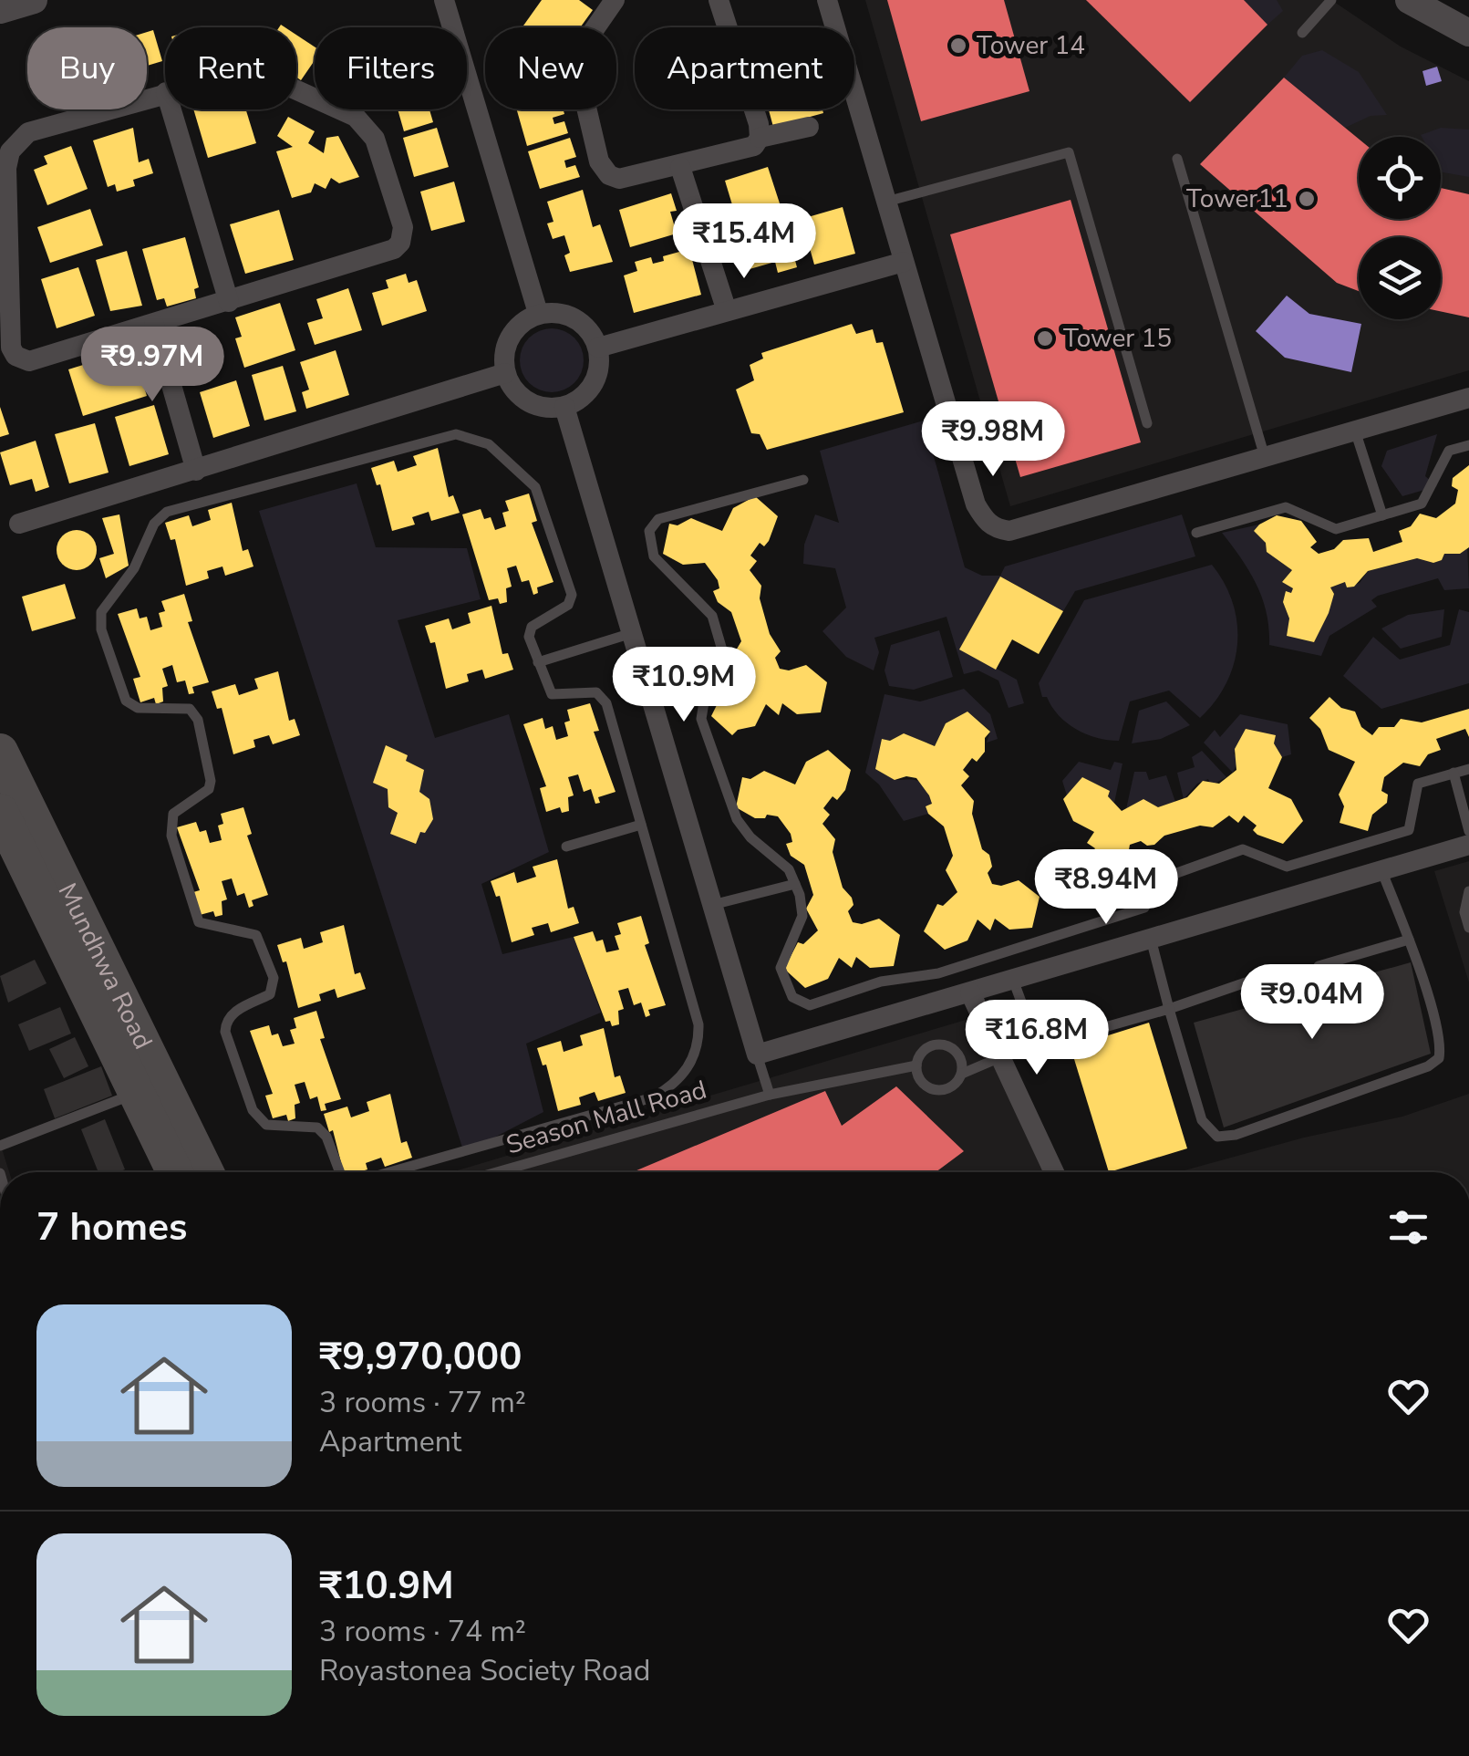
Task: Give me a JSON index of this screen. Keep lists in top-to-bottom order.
{
  "streets": {
    "highway": ["Mundhwa Road"],
    "lane": ["Season Mall Road"]
  },
  "places": ["Tower 14", "Tower11", "Tower 15"],
  "page": {
    "chip": [
      "Buy",
      "Rent",
      "Filters",
      "New",
      "Apartment"
    ],
    "price": [
      "₹15.4M",
      "₹9.97M",
      "₹9.98M",
      "₹10.9M",
      "₹8.94M",
      "₹9.04M",
      "₹16.8M"
    ],
    "heading": "7 homes",
    "list": [
      {
        "name": "₹9,970,000",
        "note": "3 rooms · 77 m² · Apartment"
      },
      {
        "name": "₹10.9M",
        "note": "3 rooms · 74 m² · Royastonea Society Road"
      }
    ]
  }
}
